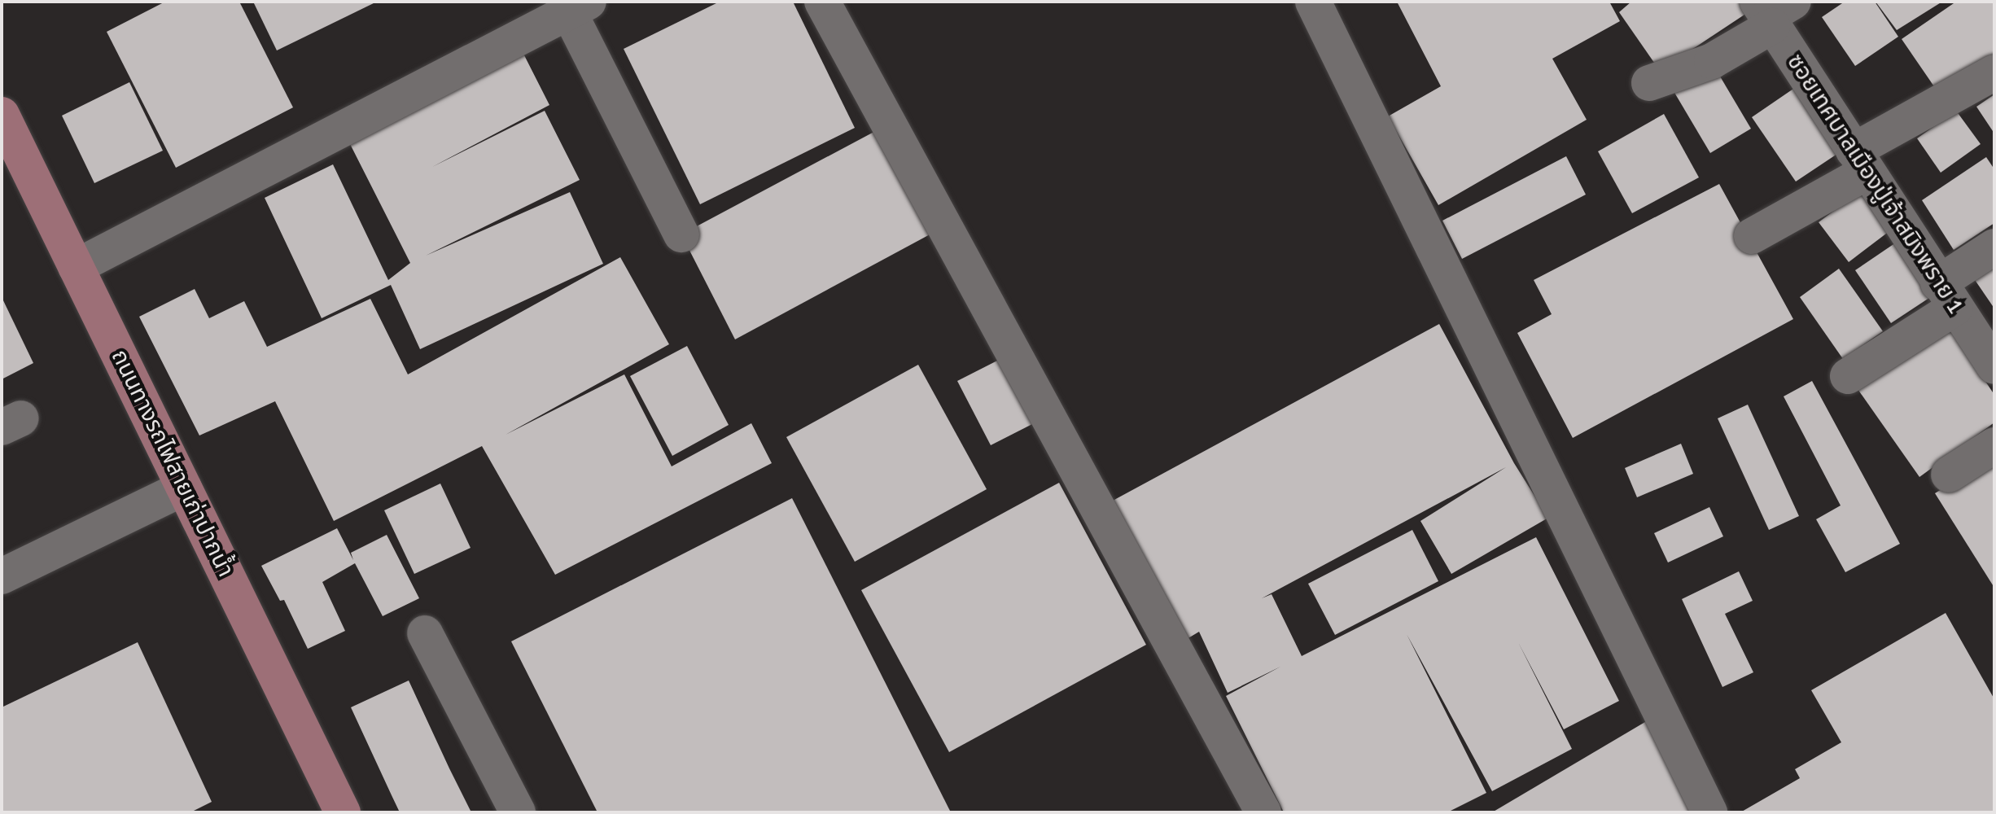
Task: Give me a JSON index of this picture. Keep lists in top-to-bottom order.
{
  "streets": {
    "main road": ["ถนนทางรถไฟสายเก่าปากน้ำ"],
    "street": ["ซอยเทศบาลเมืองปู่เจ้าสมิงพราย 1"]
  }
}
